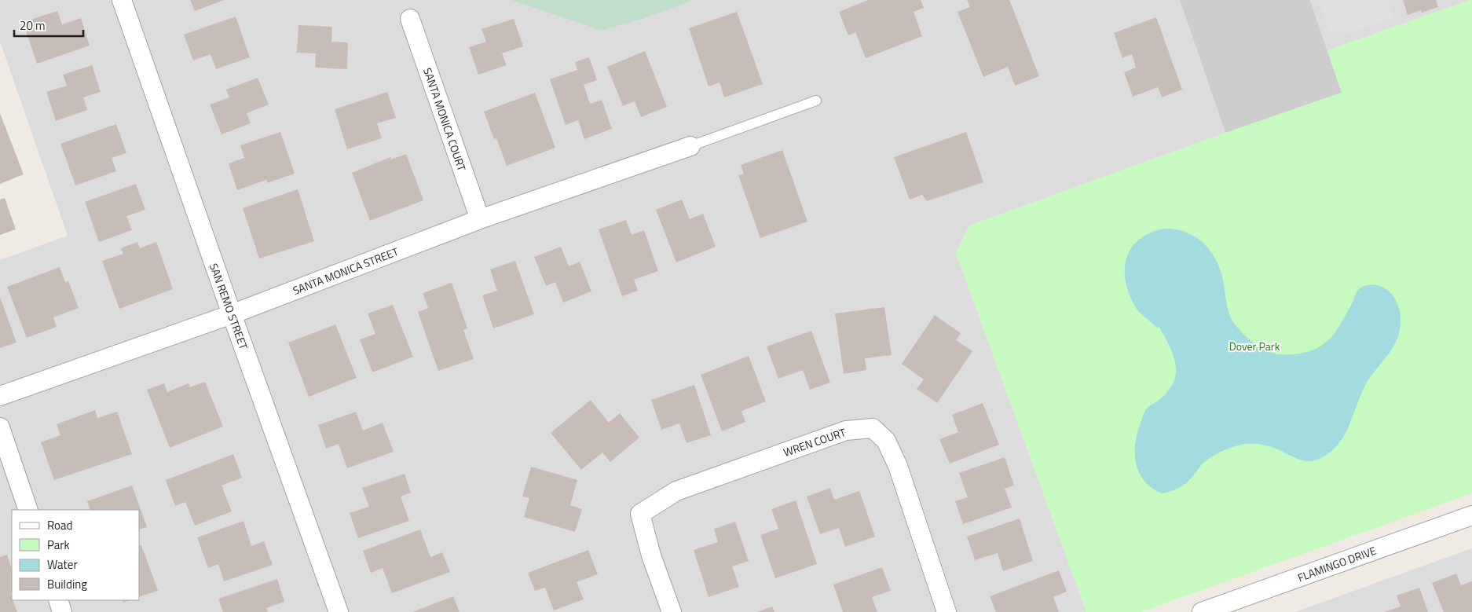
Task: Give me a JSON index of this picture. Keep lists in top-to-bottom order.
{
  "streets": {
    "street": [
      "SANTA MONICA COURT",
      "SANTA MONICA STREET",
      "SAN REMO STREET",
      "WREN COURT",
      "FLAMINGO DRIVE"
    ]
  },
  "crossings": [
    ["SANTA MONICA COURT", "SANTA MONICA STREET"],
    ["SANTA MONICA STREET", "SAN REMO STREET"]
  ],
  "parks": ["Dover Park"],
  "legend": [
    "Road",
    "Park",
    "Water",
    "Building"
  ],
  "scale_bar": "20 m"
}
